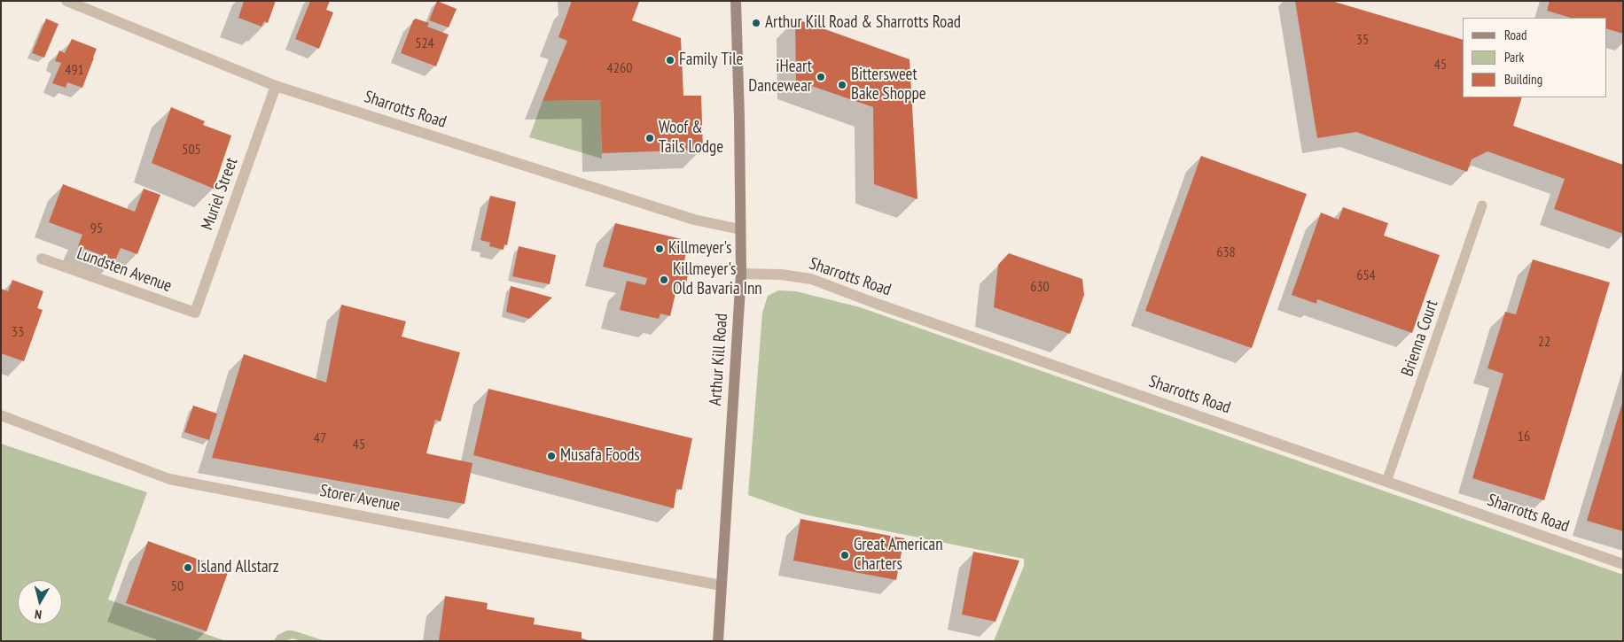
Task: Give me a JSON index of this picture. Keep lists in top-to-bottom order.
{
  "streets": {
    "street": [
      "Sharrotts Road",
      "Muriel Street",
      "Lundsten Avenue",
      "Arthur Kill Road",
      "Storer Avenue"
    ],
    "lane": ["Brienna Court"]
  },
  "crossings": [
    ["Sharrotts Road", "Muriel Street"],
    ["Sharrotts Road", "Brienna Court"],
    ["Sharrotts Road", "Arthur Kill Road"],
    ["Muriel Street", "Lundsten Avenue"],
    ["Arthur Kill Road", "Storer Avenue"]
  ],
  "places": [
    "Arthur Kill Road & Sharrotts Road",
    "Family Tile",
    "iHeart Dancewear",
    "Bittersweet Bake Shoppe",
    "Woof & Tails Lodge",
    "Killmeyer's",
    "Killmeyer's Old Bavaria Inn",
    "Musafa Foods",
    "Great American Charters",
    "Island Allstarz"
  ],
  "house_numbers": [
    "35",
    "524",
    "45",
    "4260",
    "491",
    "505",
    "95",
    "638",
    "654",
    "630",
    "33",
    "22",
    "16",
    "47",
    "45",
    "50"
  ],
  "legend": ["Road", "Park", "Building"],
  "north": "bottom"
}
